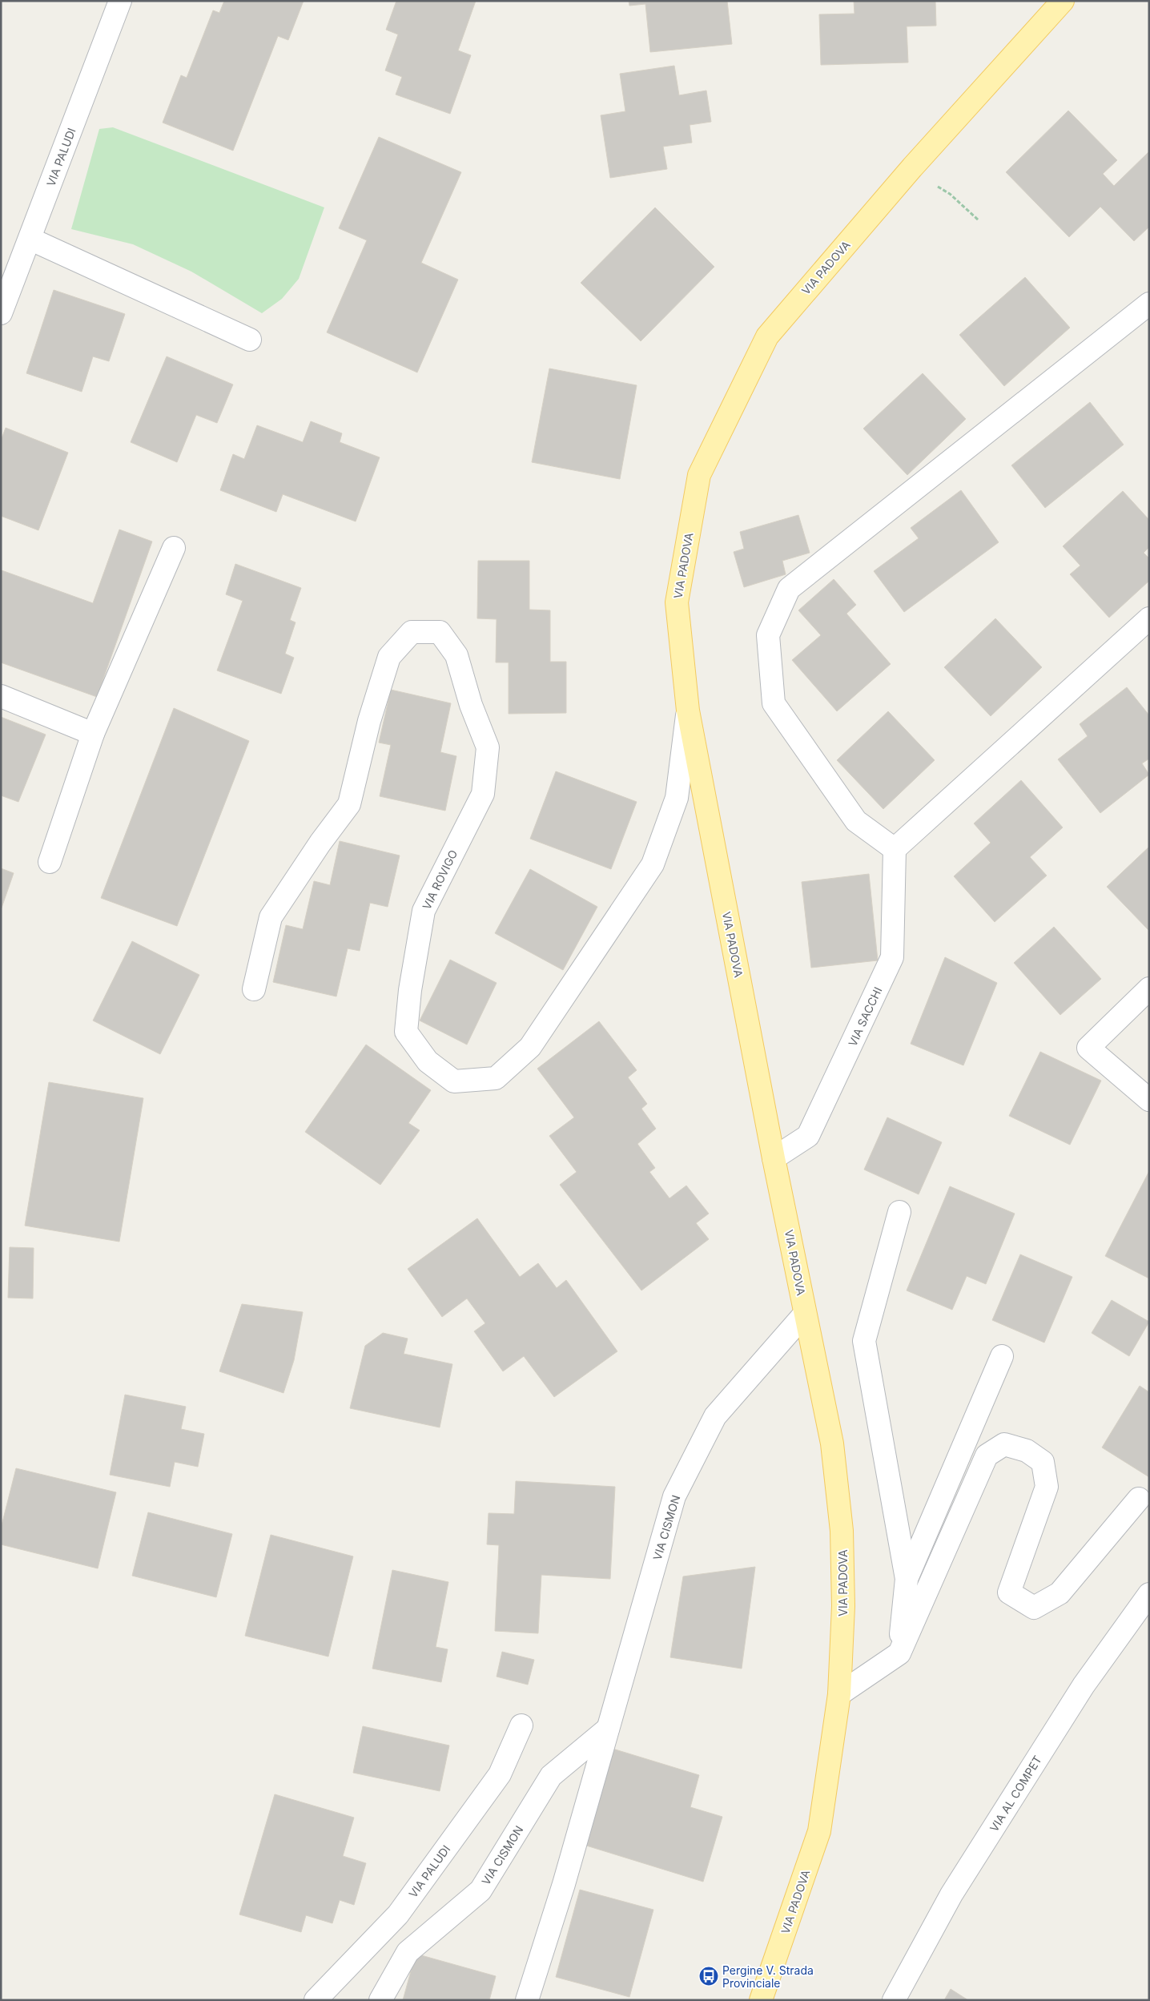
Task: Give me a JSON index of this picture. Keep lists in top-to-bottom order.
{
  "streets": {
    "main road": ["VIA PADOVA"],
    "street": [
      "VIA PALUDI",
      "VIA ROVIGO",
      "VIA SACCHI",
      "VIA CISMON",
      "VIA AL COMPET"
    ]
  },
  "crossings": [
    ["VIA PADOVA", "VIA ROVIGO"],
    ["VIA PADOVA", "VIA SACCHI"],
    ["VIA PADOVA", "VIA CISMON"]
  ],
  "places": {
    "bus stop": ["Pergine V. Strada Provinciale"]
  }
}
